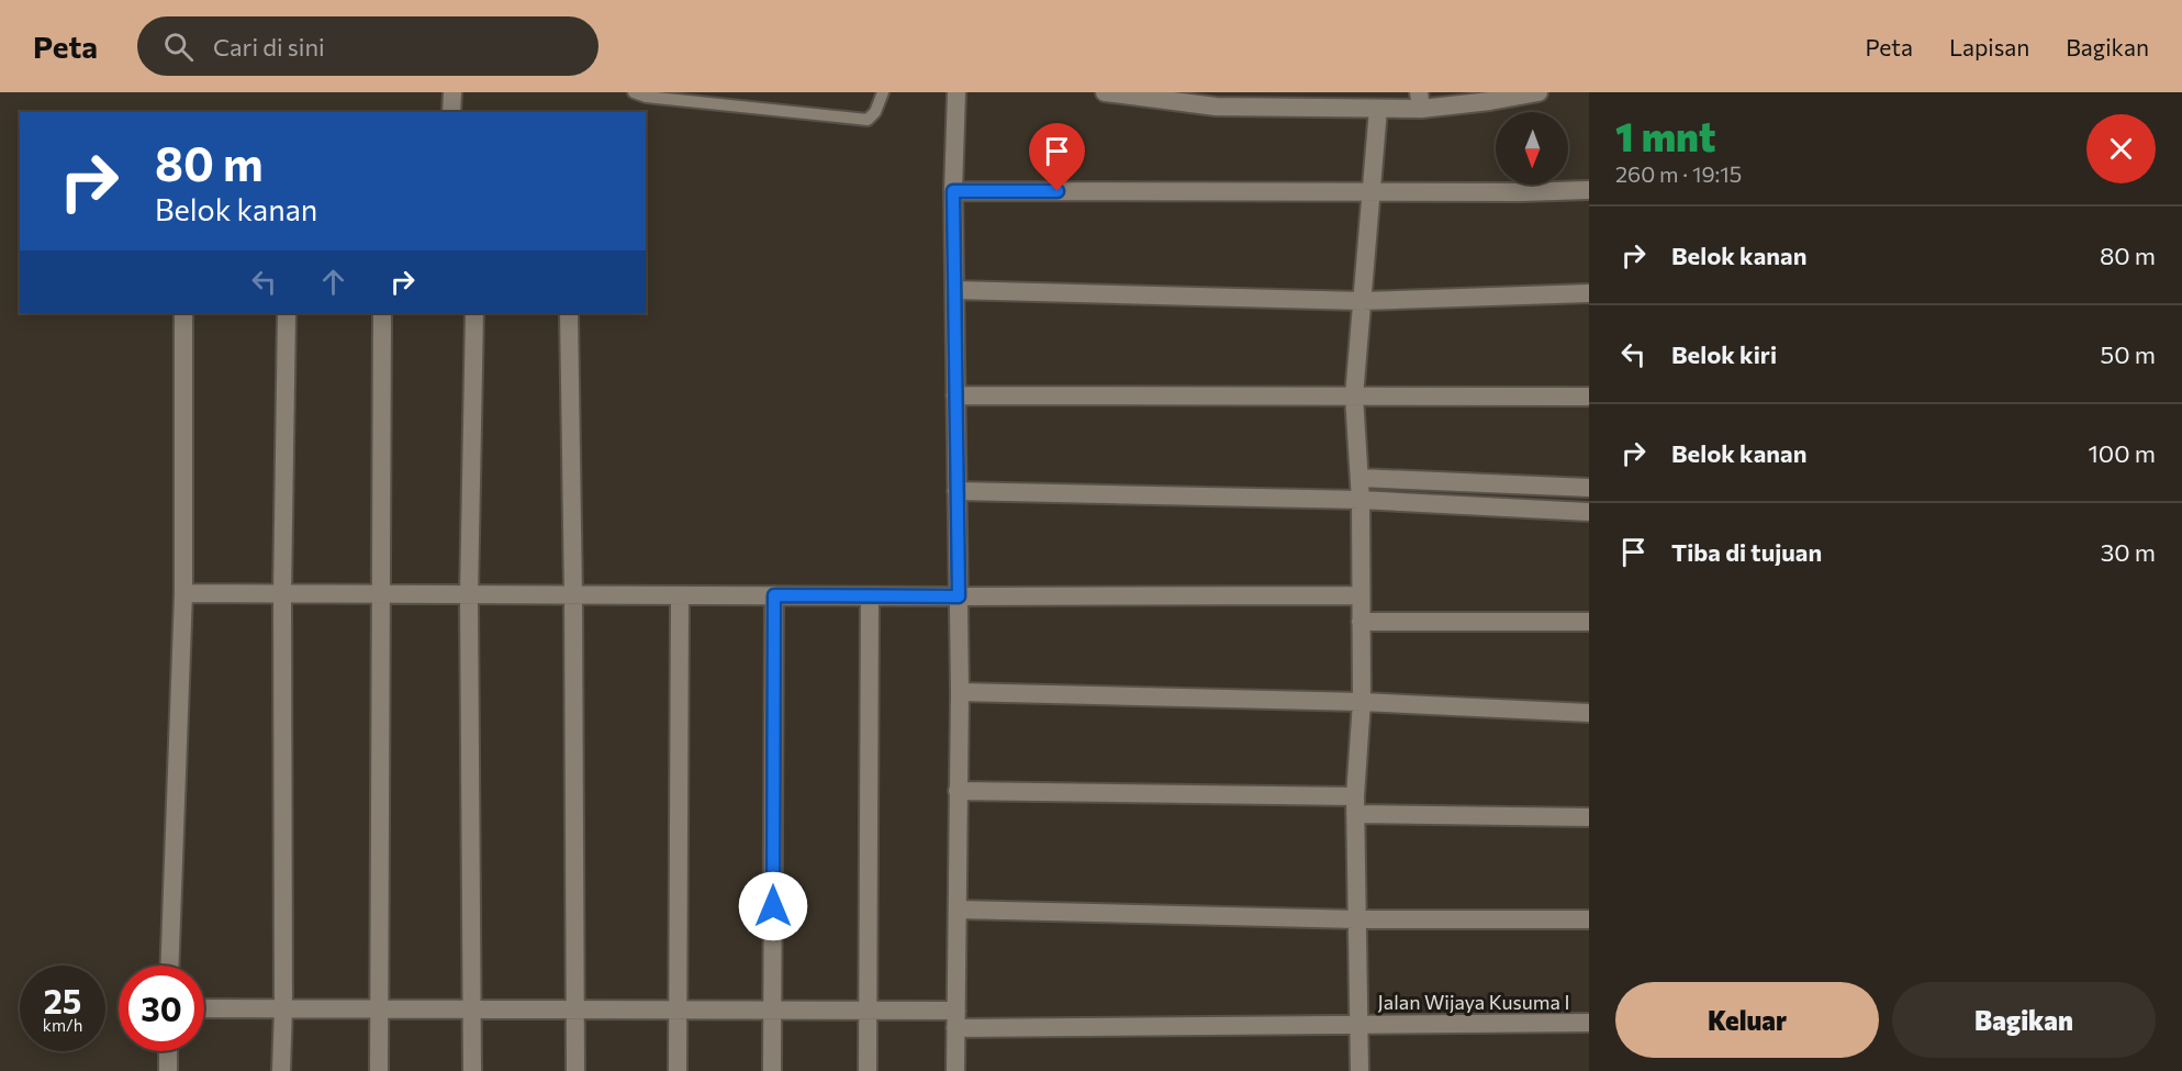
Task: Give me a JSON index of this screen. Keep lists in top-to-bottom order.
{
  "streets": {
    "street": ["Jalan Wijaya Kusuma I"]
  },
  "north": "bottom",
  "page": {
    "header": "Peta",
    "search": "Cari di sini",
    "nav": ["Peta", "Lapisan", "Bagikan"],
    "heading": ["1 mnt", "260 m · 19:15"],
    "turn": ["80 m", "Belok kanan"],
    "list": [
      {
        "name": "Belok kanan",
        "value": "80 m"
      },
      {
        "name": "Belok kiri",
        "value": "50 m"
      },
      {
        "name": "Belok kanan",
        "value": "100 m"
      },
      {
        "name": "Tiba di tujuan",
        "value": "30 m"
      }
    ],
    "speed": "25 km/h",
    "limit": "30",
    "buttons": ["Keluar", "Bagikan"]
  }
}
